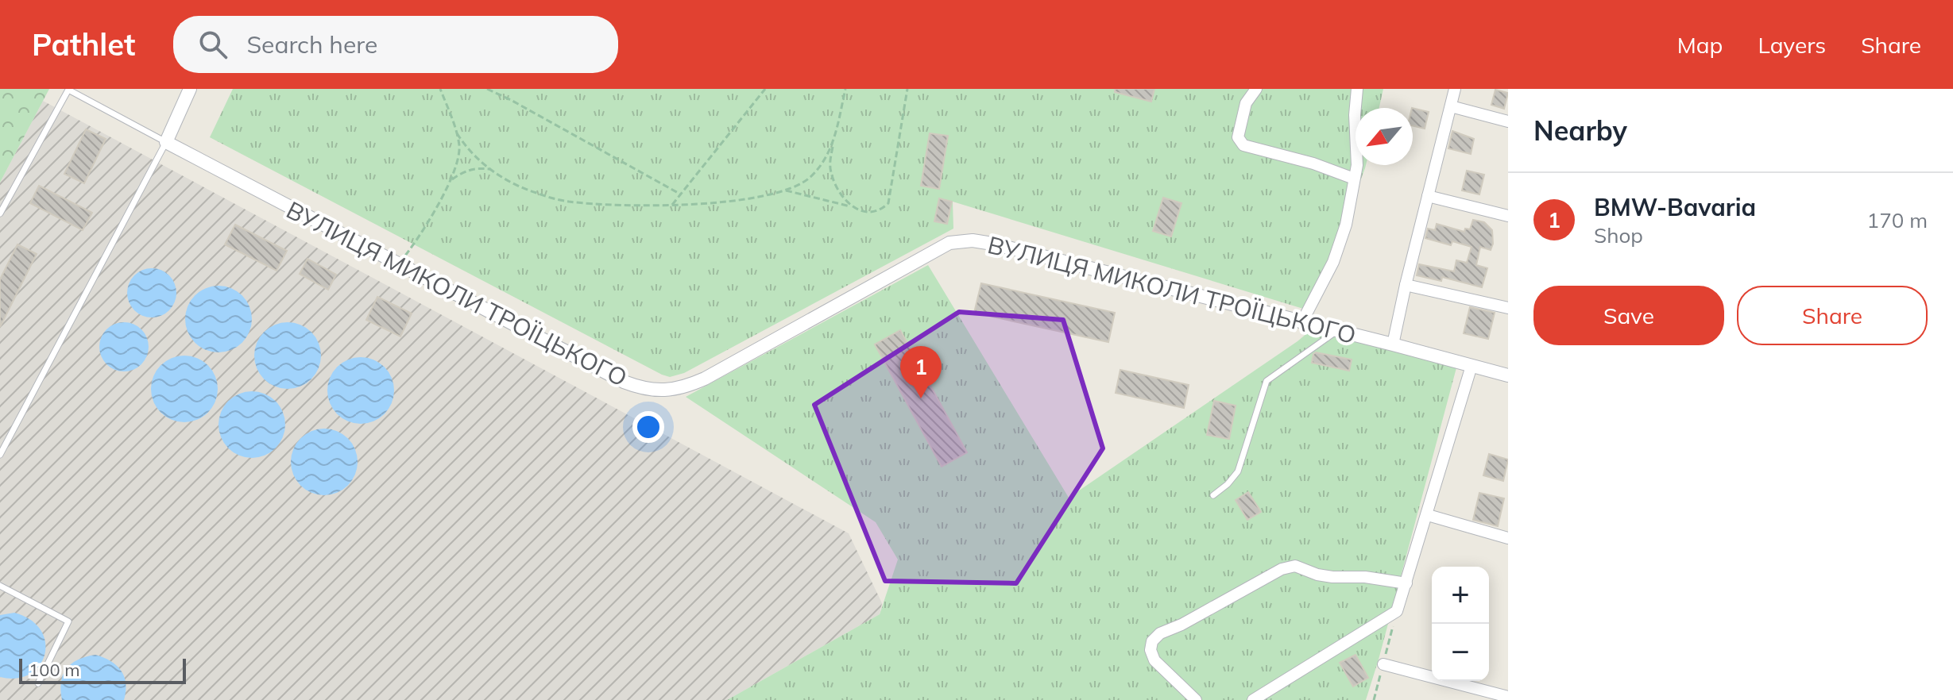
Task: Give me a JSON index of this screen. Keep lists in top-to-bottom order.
{
  "streets": {
    "street": ["ВУЛИЦЯ МИКОЛИ ТРОЇЦЬКОГО"]
  },
  "scale_bar": "100 m",
  "north": "bottom left",
  "page": {
    "header": "Pathlet",
    "search": "Search here",
    "nav": ["Map", "Layers", "Share"],
    "heading": "Nearby",
    "list": [
      {
        "mark": "1",
        "name": "BMW-Bavaria",
        "note": "Shop",
        "value": "170 m"
      }
    ],
    "buttons": ["Save", "Share"],
    "pins": "1",
    "map_buttons": ["+", "−"],
    "scale": "100 m"
  }
}
